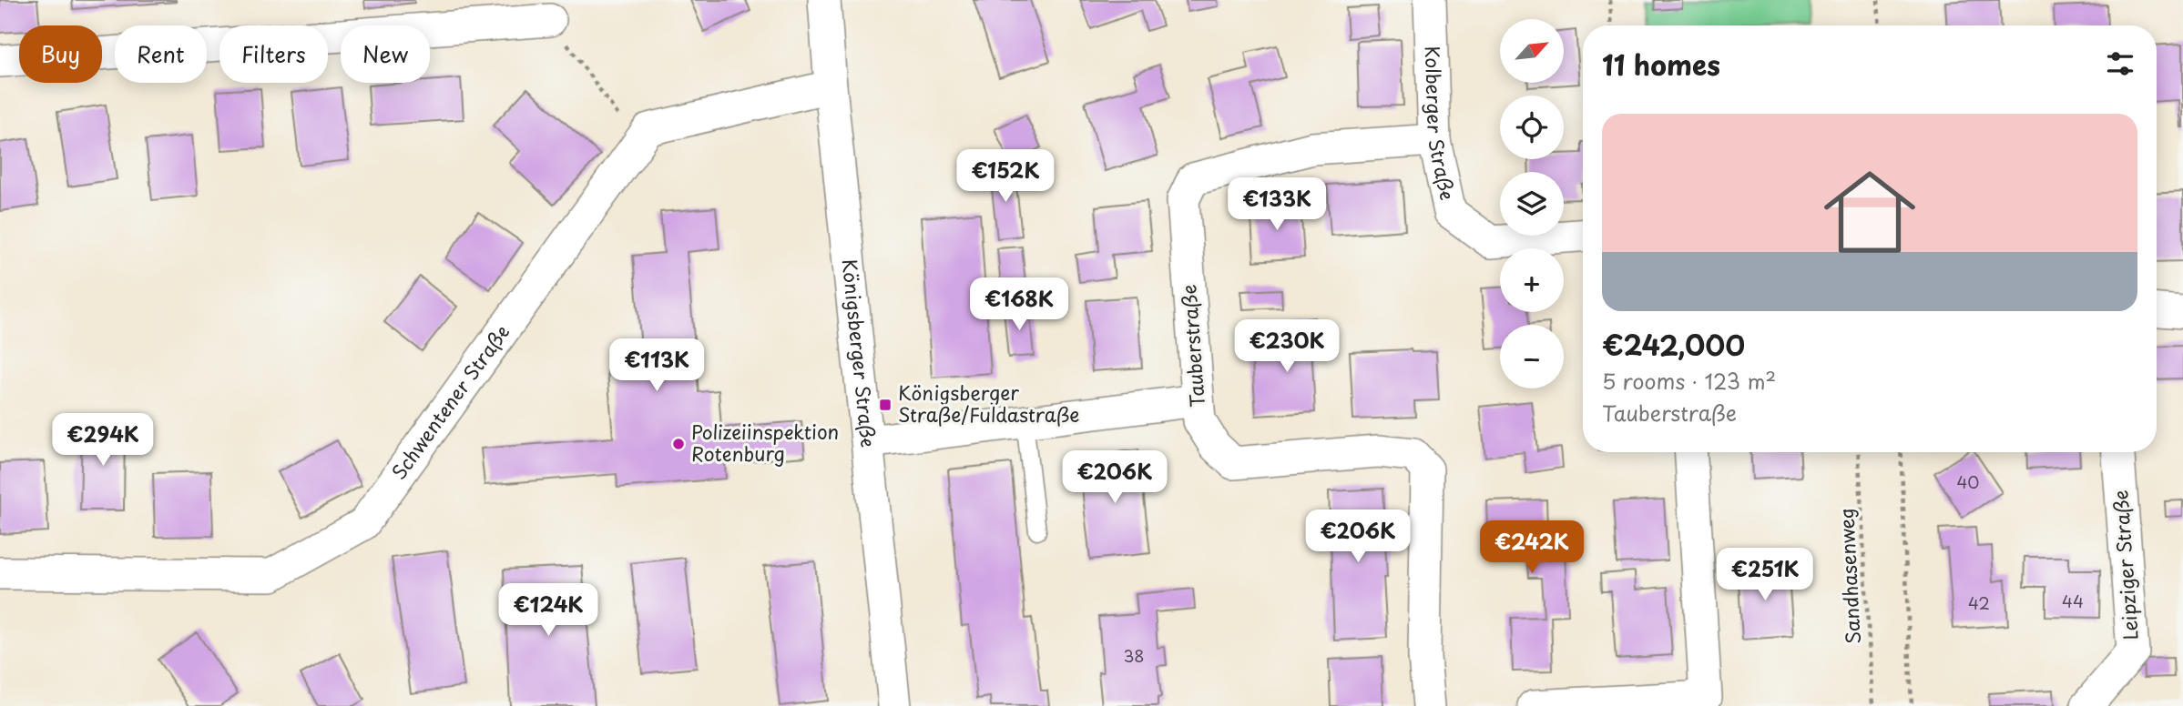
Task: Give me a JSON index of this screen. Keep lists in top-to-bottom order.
{
  "streets": {
    "street": [
      "Kolberger Straße",
      "Tauberstraße",
      "Königsberger Straße",
      "Schwentener Straße",
      "Leipziger Straße"
    ],
    "path": ["Sandhasenweg"]
  },
  "crossings": [
    ["Kolberger Straße", "Tauberstraße"],
    ["Königsberger Straße", "Schwentener Straße"]
  ],
  "places": {
    "transit": ["Königsberger Straße/Fuldastraße"],
    "other": ["Polizeiinspektion Rotenburg"]
  },
  "house_numbers": [
    "40",
    "44",
    "42",
    "38"
  ],
  "north": "top right",
  "page": {
    "map_buttons": ["+", "−"],
    "chip": [
      "Buy",
      "Rent",
      "Filters",
      "New"
    ],
    "heading": "11 homes",
    "list": [
      {
        "name": "€242,000",
        "note": "5 rooms · 123 m² · Tauberstraße"
      }
    ],
    "price": [
      "€152K",
      "€133K",
      "€168K",
      "€230K",
      "€113K",
      "€294K",
      "€206K",
      "€206K",
      "€242K",
      "€251K",
      "€124K"
    ]
  }
}
